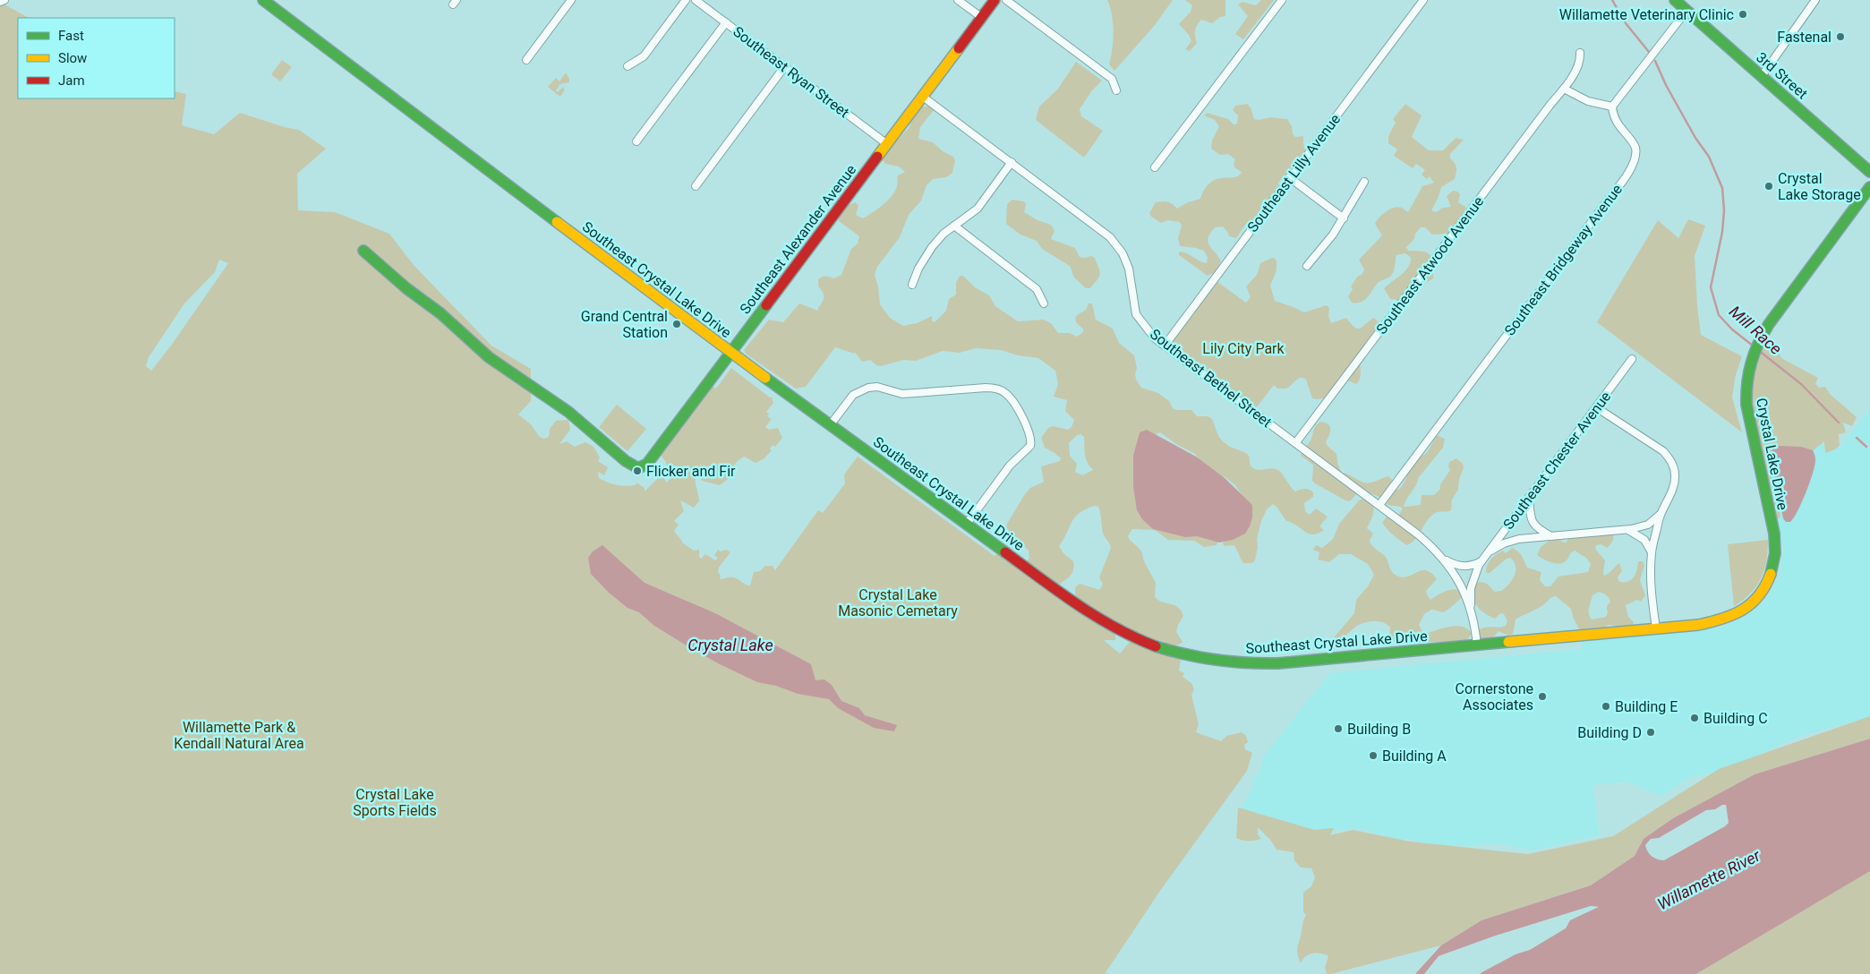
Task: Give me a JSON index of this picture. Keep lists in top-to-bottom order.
{
  "streets": {
    "main road": [
      "3rd Street",
      "Southeast Alexander Avenue",
      "Southeast Crystal Lake Drive",
      "Crystal Lake Drive"
    ],
    "street": [
      "Southeast Ryan Street",
      "Southeast Lilly Avenue",
      "Southeast Bridgeway Avenue",
      "Southeast Atwood Avenue",
      "Southeast Bethel Street",
      "Southeast Chester Avenue"
    ]
  },
  "crossings": [
    ["Southeast Ryan Street", "Southeast Alexander Avenue"],
    ["Southeast Lilly Avenue", "Southeast Bethel Street"],
    ["Southeast Alexander Avenue", "Southeast Crystal Lake Drive"],
    ["Southeast Alexander Avenue", "Southeast Bethel Street"],
    ["Southeast Bridgeway Avenue", "Southeast Bethel Street"],
    ["Southeast Atwood Avenue", "Southeast Bethel Street"],
    ["Southeast Crystal Lake Drive", "Southeast Bethel Street"],
    ["Southeast Crystal Lake Drive", "Crystal Lake Drive"],
    ["Southeast Bethel Street", "Southeast Chester Avenue"]
  ],
  "water": ["Mill Race", "Crystal Lake", "Willamette River"],
  "parks": [
    "Lily City Park",
    "Crystal Lake Masonic Cemetary",
    "Willamette Park & Kendall Natural Area",
    "Crystal Lake Sports Fields"
  ],
  "places": [
    "Willamette Veterinary Clinic",
    "Fastenal",
    "Crystal Lake Storage",
    "Grand Central Station",
    "Flicker and Fir",
    "Cornerstone Associates",
    "Building E",
    "Building C",
    "Building B",
    "Building D",
    "Building A"
  ],
  "legend": ["Fast", "Slow", "Jam"]
}
